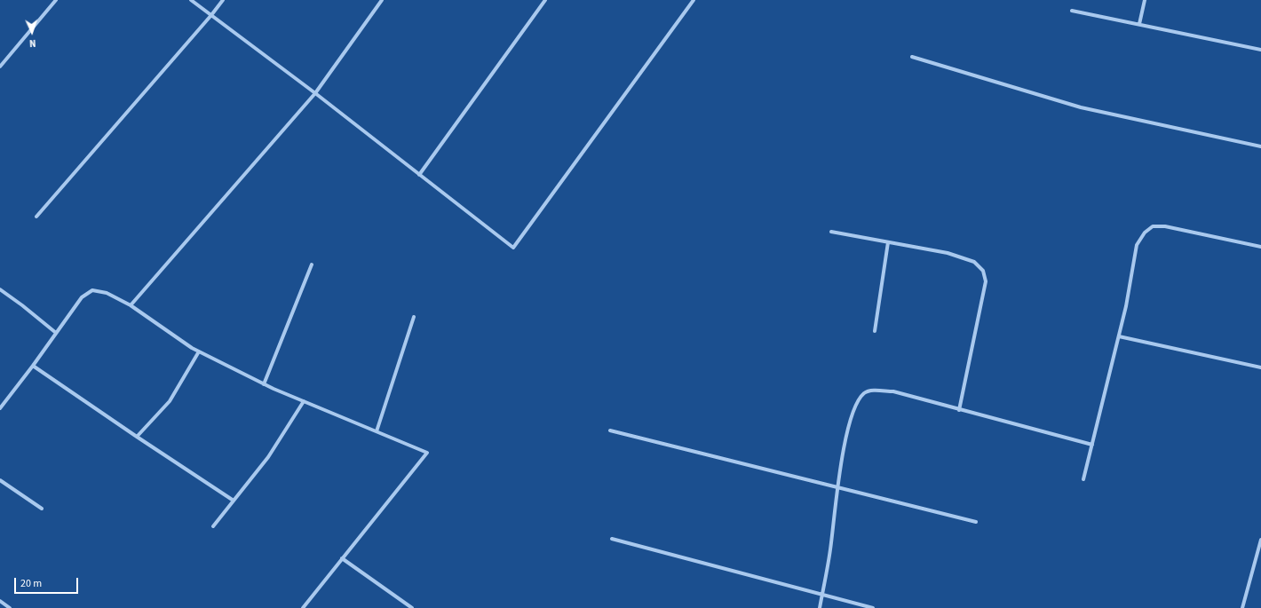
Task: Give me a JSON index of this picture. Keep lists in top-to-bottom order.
{
  "scale_bar": "20 m",
  "north": "bottom"
}
